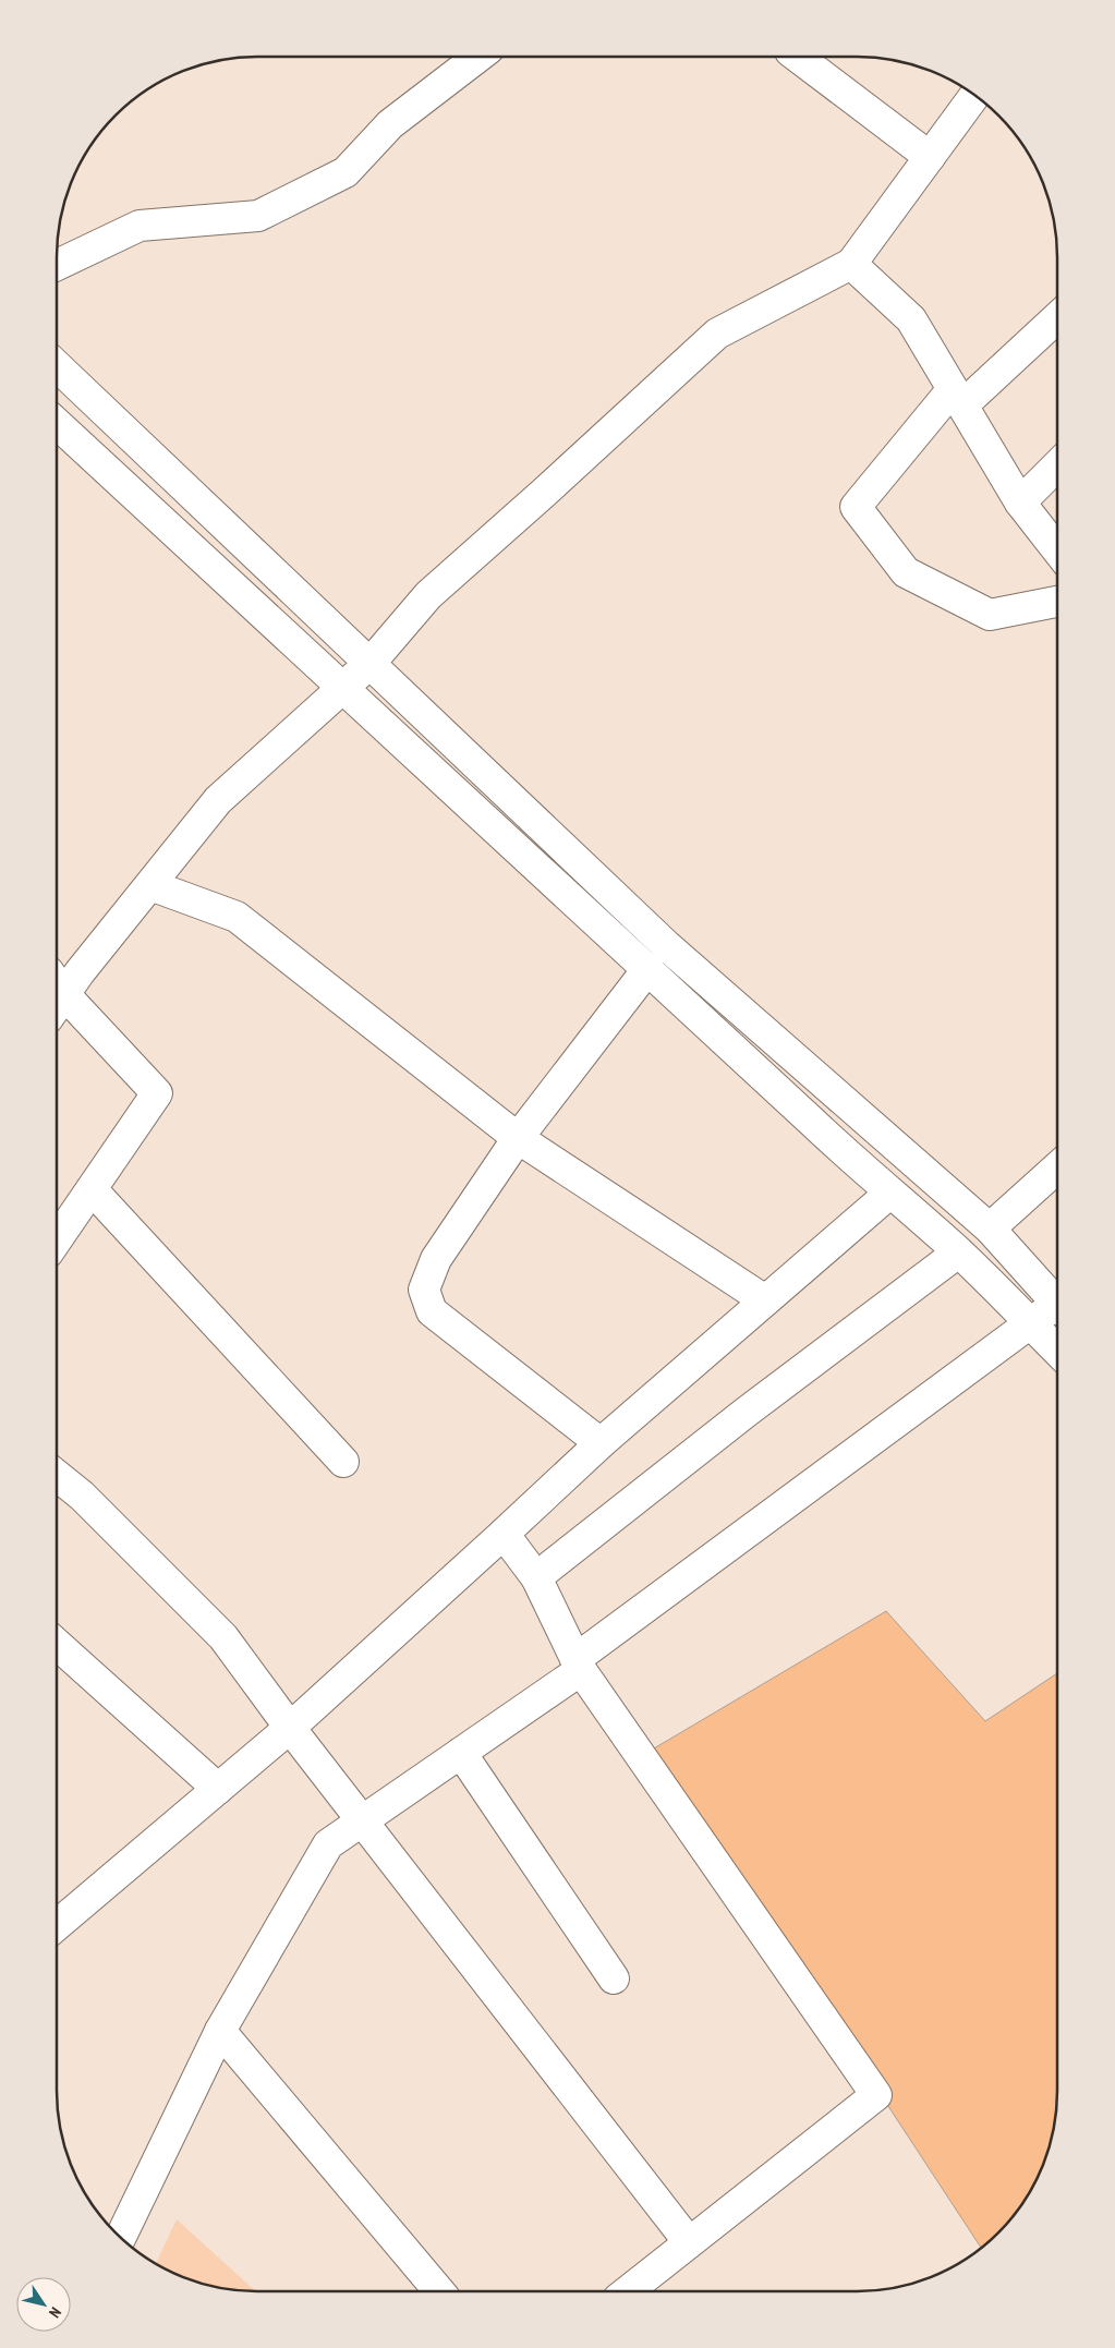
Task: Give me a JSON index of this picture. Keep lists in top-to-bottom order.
{
  "north": "bottom right"
}
